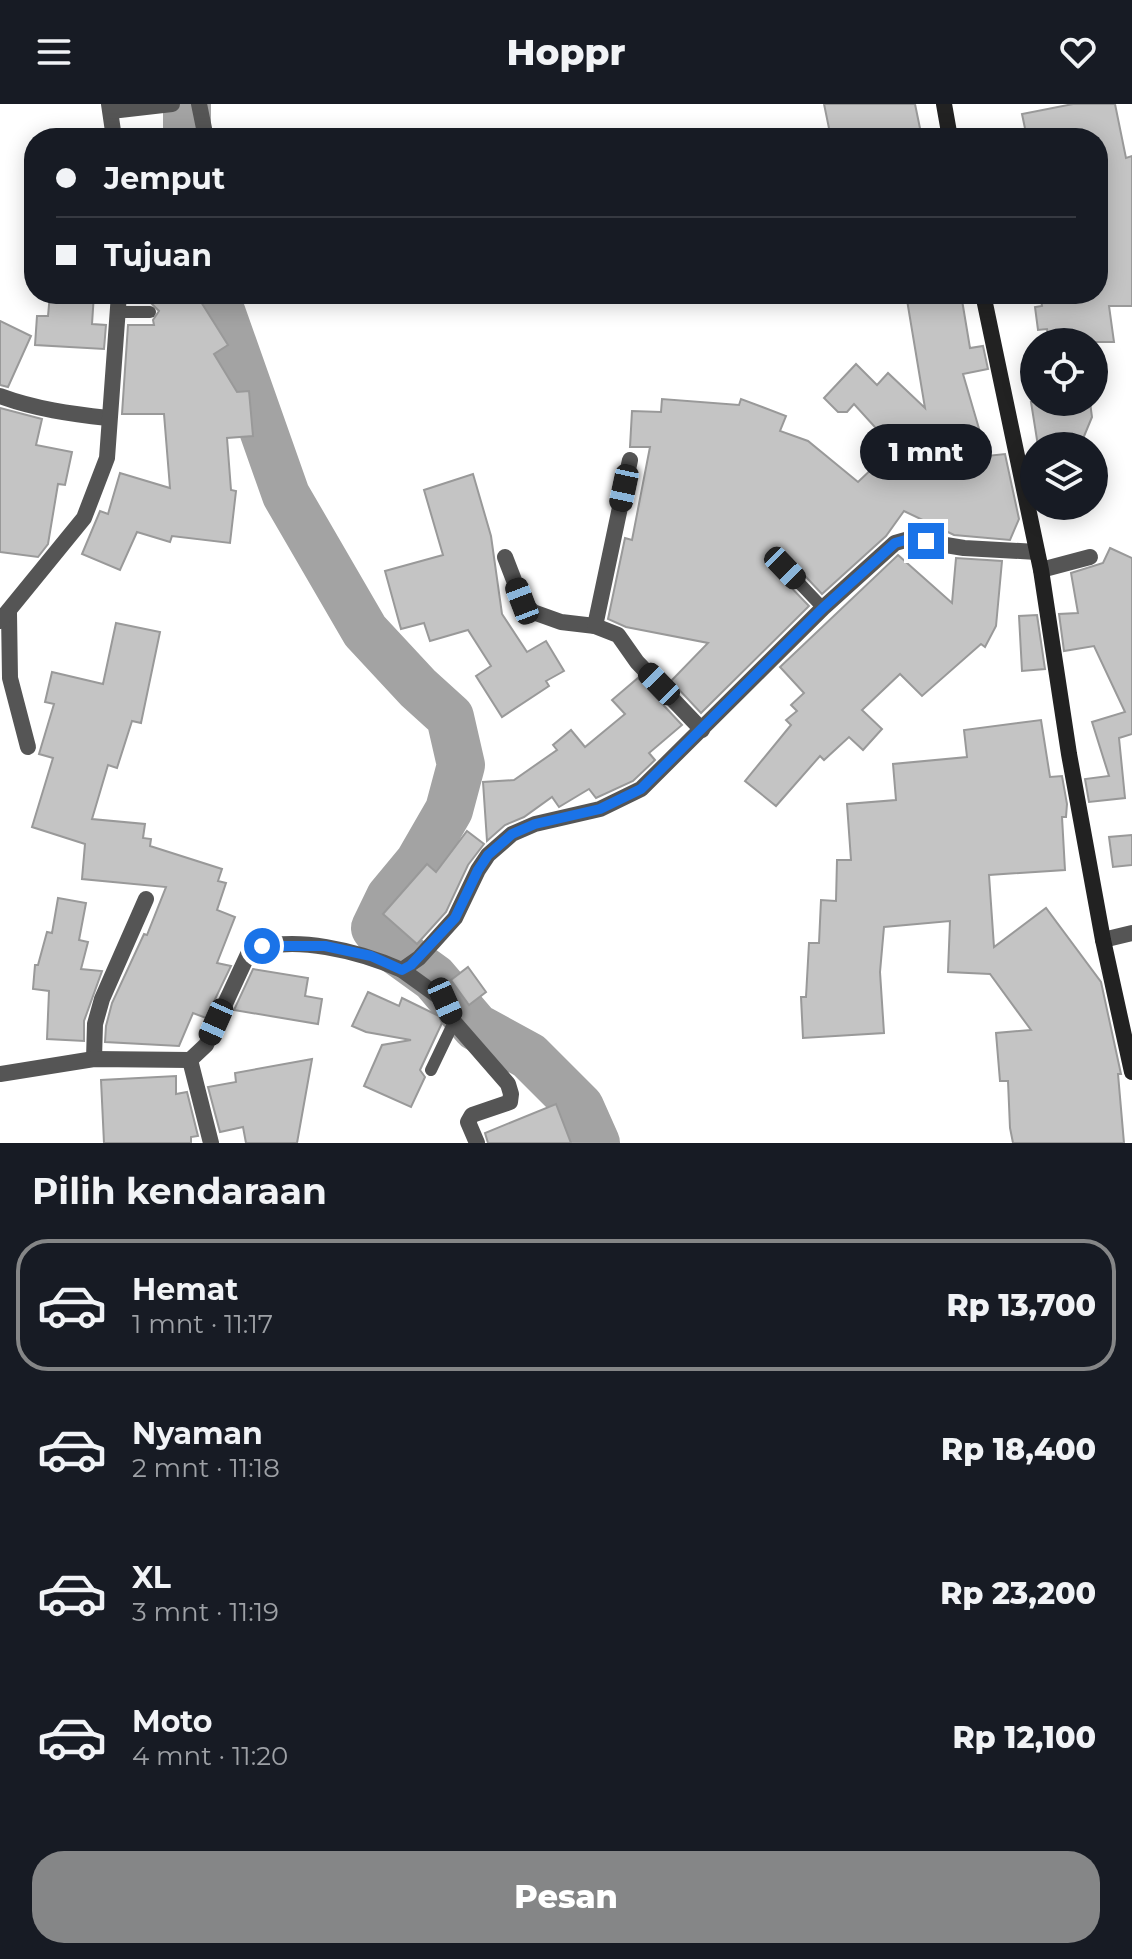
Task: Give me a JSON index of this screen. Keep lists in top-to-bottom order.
{
  "page": {
    "header": "Hoppr",
    "banner": ["Jemput", "Tujuan"],
    "bubble": "1 mnt",
    "heading": "Pilih kendaraan",
    "list": [
      {
        "name": "Hemat",
        "note": "1 mnt · 11:17",
        "value": "Rp 13,700"
      },
      {
        "name": "Nyaman",
        "note": "2 mnt · 11:18",
        "value": "Rp 18,400"
      },
      {
        "name": "XL",
        "note": "3 mnt · 11:19",
        "value": "Rp 23,200"
      },
      {
        "name": "Moto",
        "note": "4 mnt · 11:20",
        "value": "Rp 12,100"
      }
    ],
    "buttons": "Pesan"
  }
}
